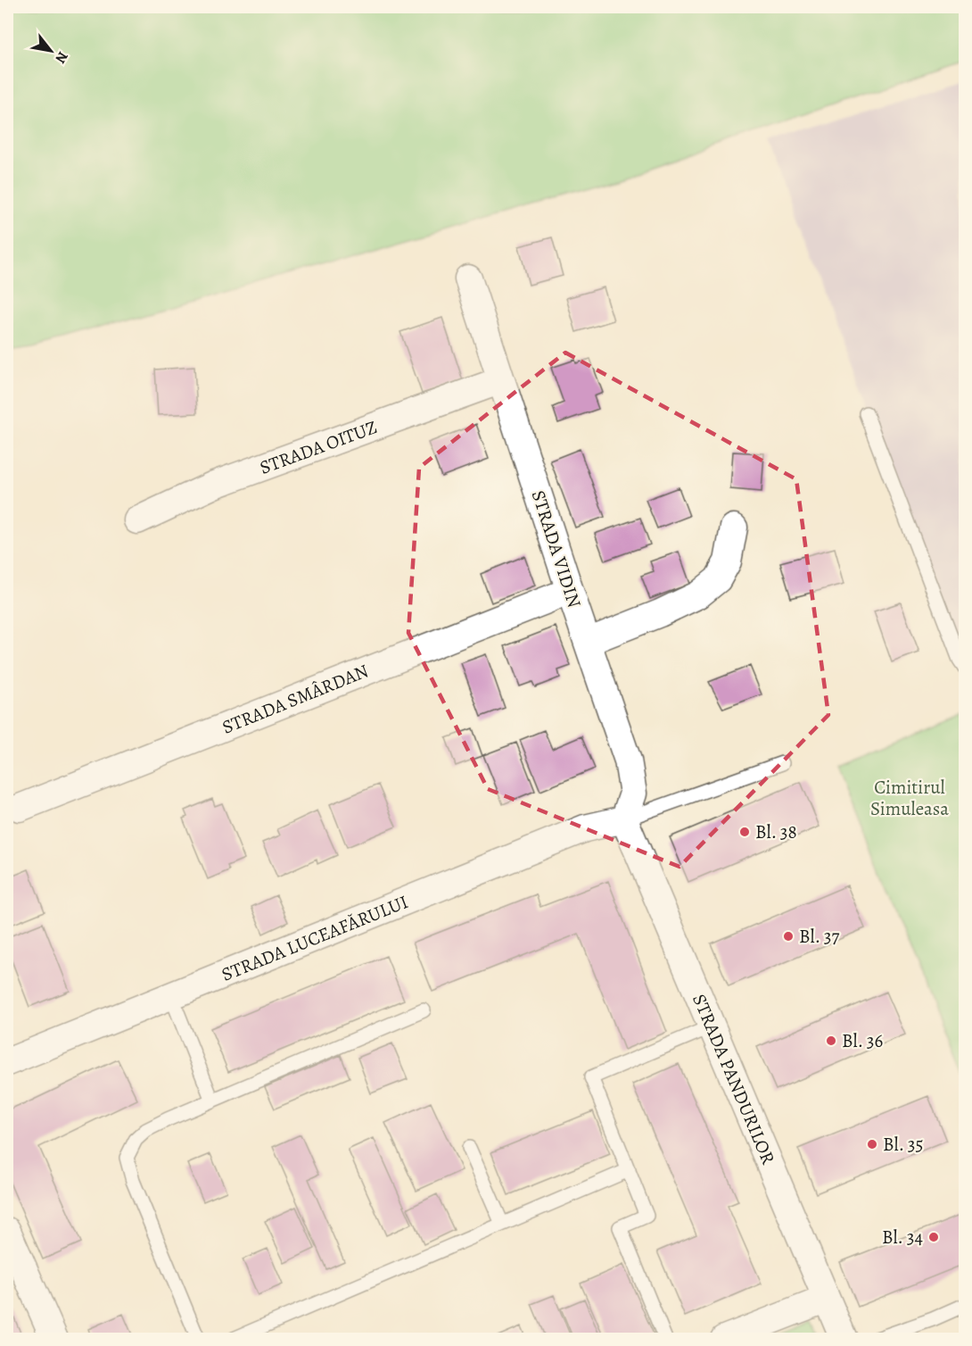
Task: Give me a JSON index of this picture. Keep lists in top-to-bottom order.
{
  "streets": {
    "street": [
      "STRADA OITUZ",
      "STRADA VIDIN",
      "STRADA SMÂRDAN",
      "STRADA LUCEAFĂRULUI",
      "STRADA PANDURILOR"
    ]
  },
  "crossings": [
    ["STRADA OITUZ", "STRADA VIDIN"],
    ["STRADA VIDIN", "STRADA SMÂRDAN"],
    ["STRADA VIDIN", "STRADA LUCEAFĂRULUI"],
    ["STRADA VIDIN", "STRADA PANDURILOR"],
    ["STRADA LUCEAFĂRULUI", "STRADA PANDURILOR"]
  ],
  "parks": ["Cimitirul Simuleasa"],
  "places": [
    "Bl. 38",
    "Bl. 37",
    "Bl. 36",
    "Bl. 35",
    "Bl. 34"
  ],
  "north": "bottom right"
}
